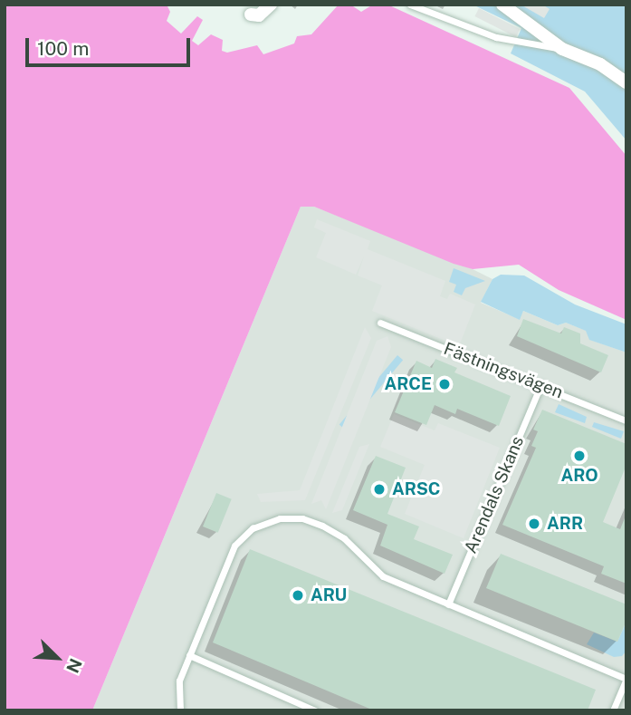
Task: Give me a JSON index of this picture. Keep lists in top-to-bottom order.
{
  "streets": {
    "lane": ["Fästningsvägen", "Arendals Skans"]
  },
  "crossings": [
    ["Fästningsvägen", "Arendals Skans"]
  ],
  "places": [
    "ARCE",
    "ARO",
    "ARSC",
    "ARR",
    "ARU"
  ],
  "scale_bar": "100 m",
  "north": "bottom right"
}
